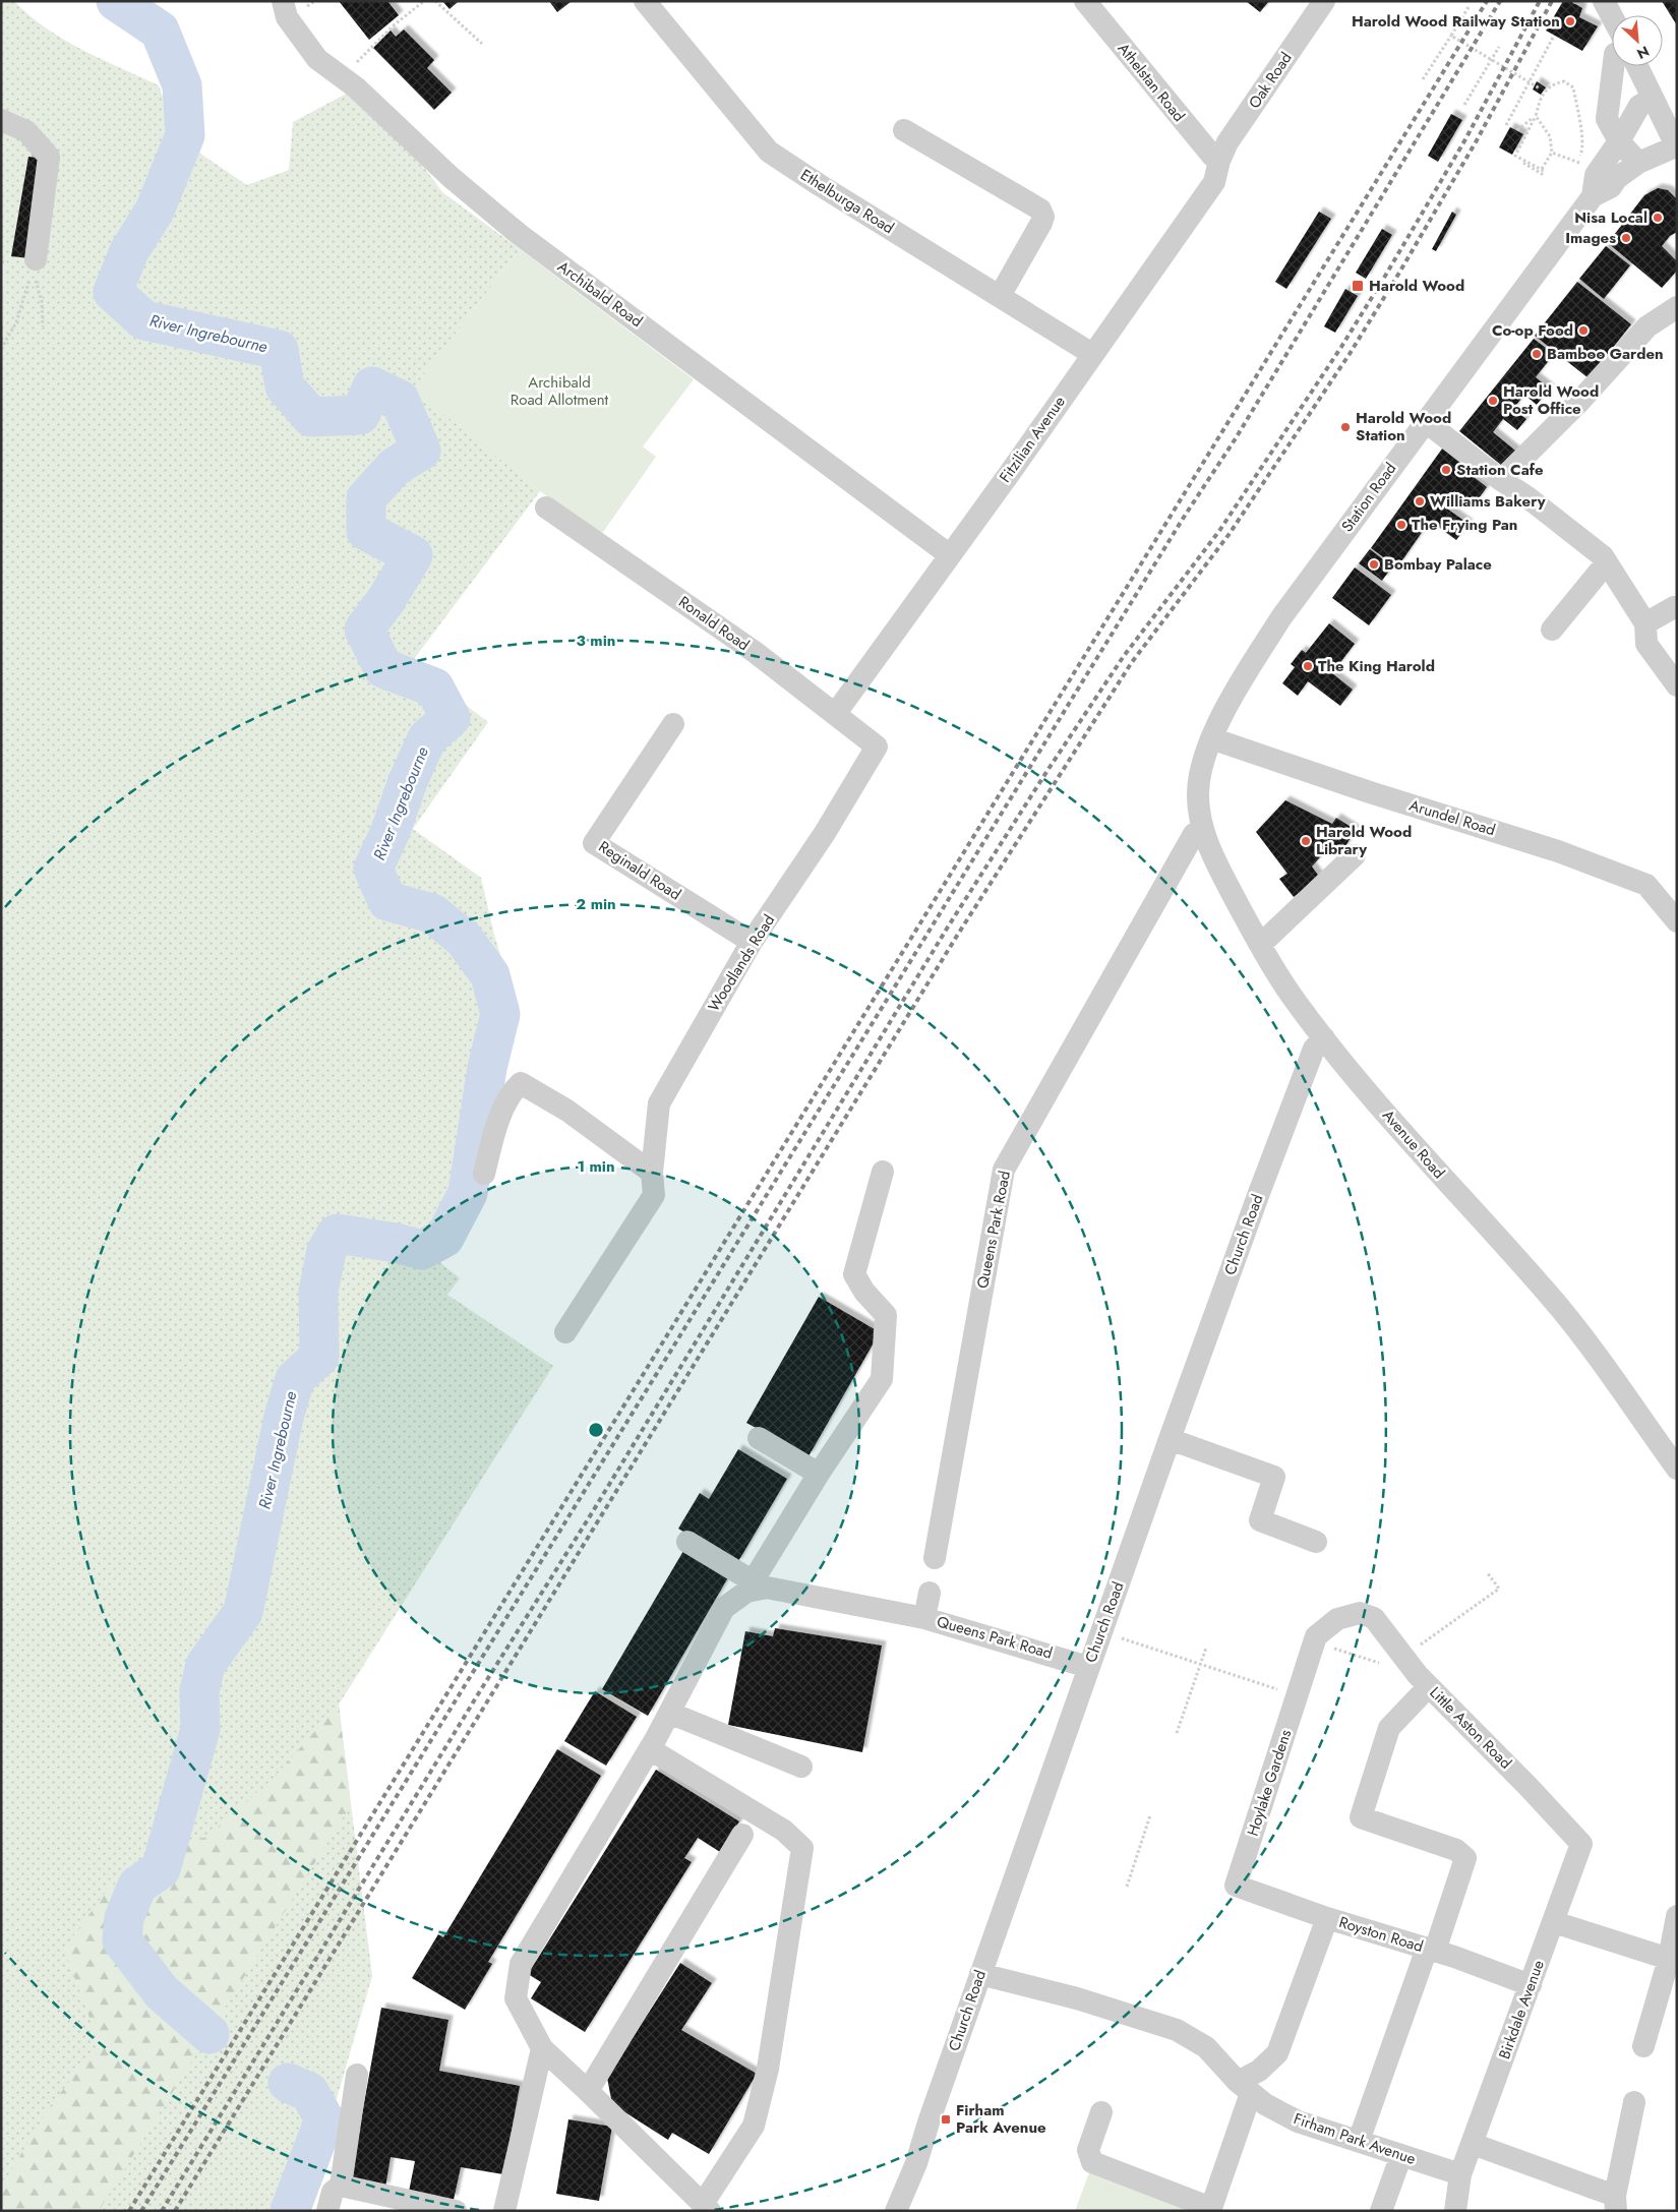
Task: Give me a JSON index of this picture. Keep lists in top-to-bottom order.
{
  "streets": {
    "street": [
      "Oak Road",
      "Athelstan Road",
      "Ethelburga Road",
      "Archibald Road",
      "Fitzilian Avenue",
      "Station Road",
      "Ronald Road",
      "Arundel Road",
      "Reginald Road",
      "Woodlands Road",
      "Avenue Road",
      "Queens Park Road",
      "Church Road",
      "Little Aston Road",
      "Hoylake Gardens",
      "Royston Road",
      "Birkdale Avenue",
      "Firham Park Avenue"
    ]
  },
  "crossings": [
    ["Oak Road", "Athelstan Road"],
    ["Oak Road", "Fitzilian Avenue"],
    ["Athelstan Road", "Fitzilian Avenue"],
    ["Ethelburga Road", "Fitzilian Avenue"],
    ["Archibald Road", "Fitzilian Avenue"],
    ["Fitzilian Avenue", "Ronald Road"],
    ["Station Road", "Arundel Road"],
    ["Station Road", "Avenue Road"],
    ["Ronald Road", "Woodlands Road"],
    ["Reginald Road", "Woodlands Road"],
    ["Avenue Road", "Queens Park Road"],
    ["Avenue Road", "Church Road"],
    ["Queens Park Road", "Church Road"],
    ["Church Road", "Firham Park Avenue"],
    ["Little Aston Road", "Hoylake Gardens"],
    ["Little Aston Road", "Birkdale Avenue"],
    ["Hoylake Gardens", "Royston Road"],
    ["Royston Road", "Birkdale Avenue"],
    ["Royston Road", "Firham Park Avenue"],
    ["Birkdale Avenue", "Firham Park Avenue"]
  ],
  "water": ["River Ingrebourne"],
  "parks": ["Archibald Road Allotment"],
  "places": {
    "other": [
      "Harold Wood Railway Station",
      "Nisa Local",
      "Images",
      "Co-op Food",
      "Bamboo Garden",
      "Harold Wood Post Office",
      "Harold Wood Station",
      "Station Cafe",
      "Williams Bakery",
      "The Frying Pan",
      "Bombay Palace",
      "The King Harold",
      "Harold Wood Library"
    ],
    "transit": ["Harold Wood", "Firham Park Avenue"]
  },
  "north": "bottom right",
  "rings": ["3 min", "2 min", "1 min"]
}
